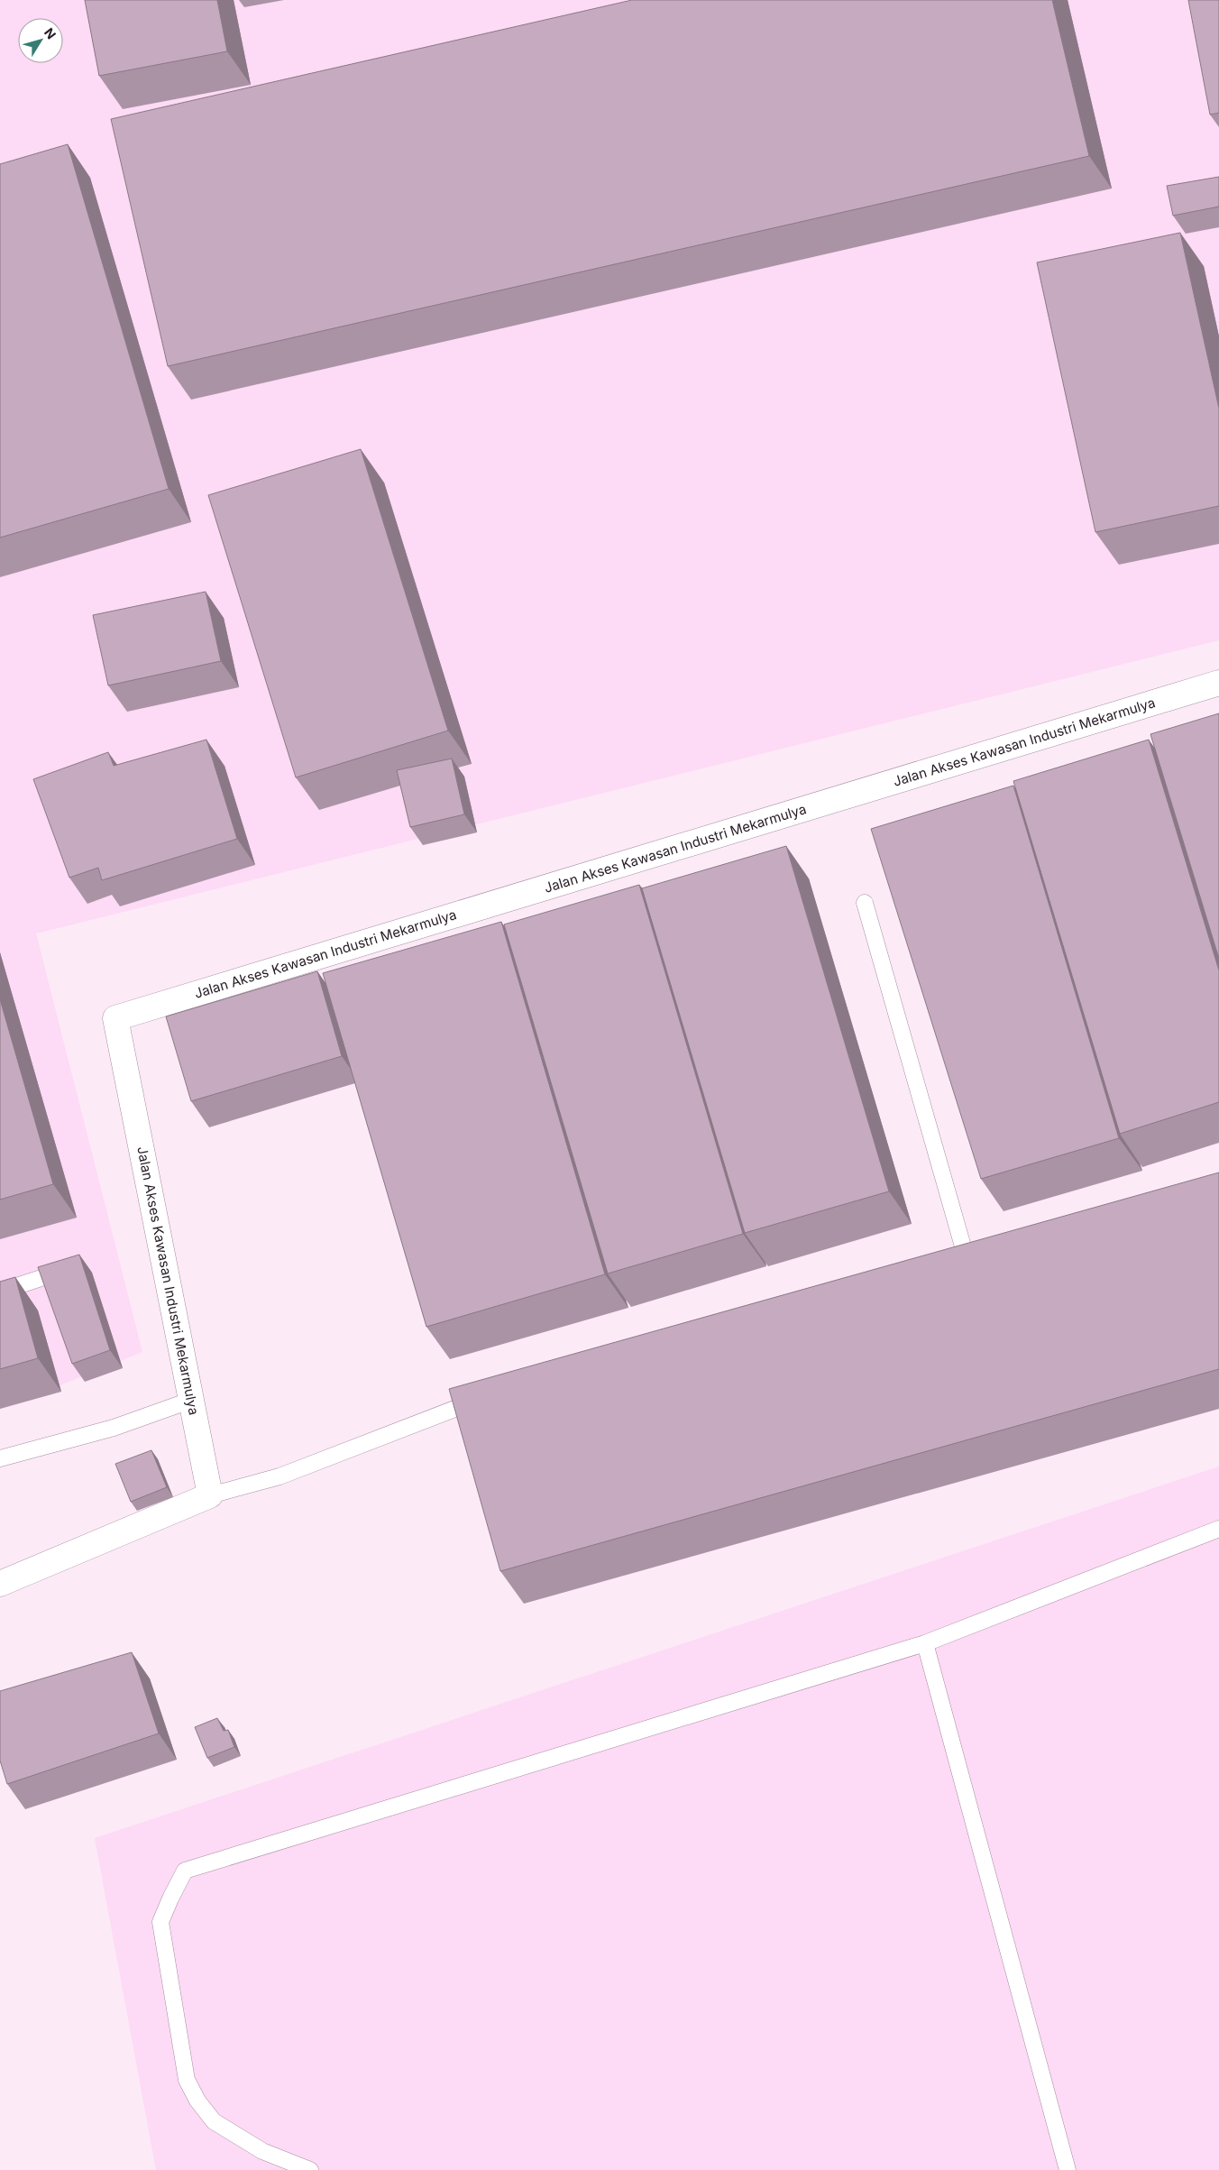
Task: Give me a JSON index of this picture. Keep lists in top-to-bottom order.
{
  "streets": {
    "street": ["Jalan Akses Kawasan Industri Mekarmulya"]
  },
  "north": "top right"
}
